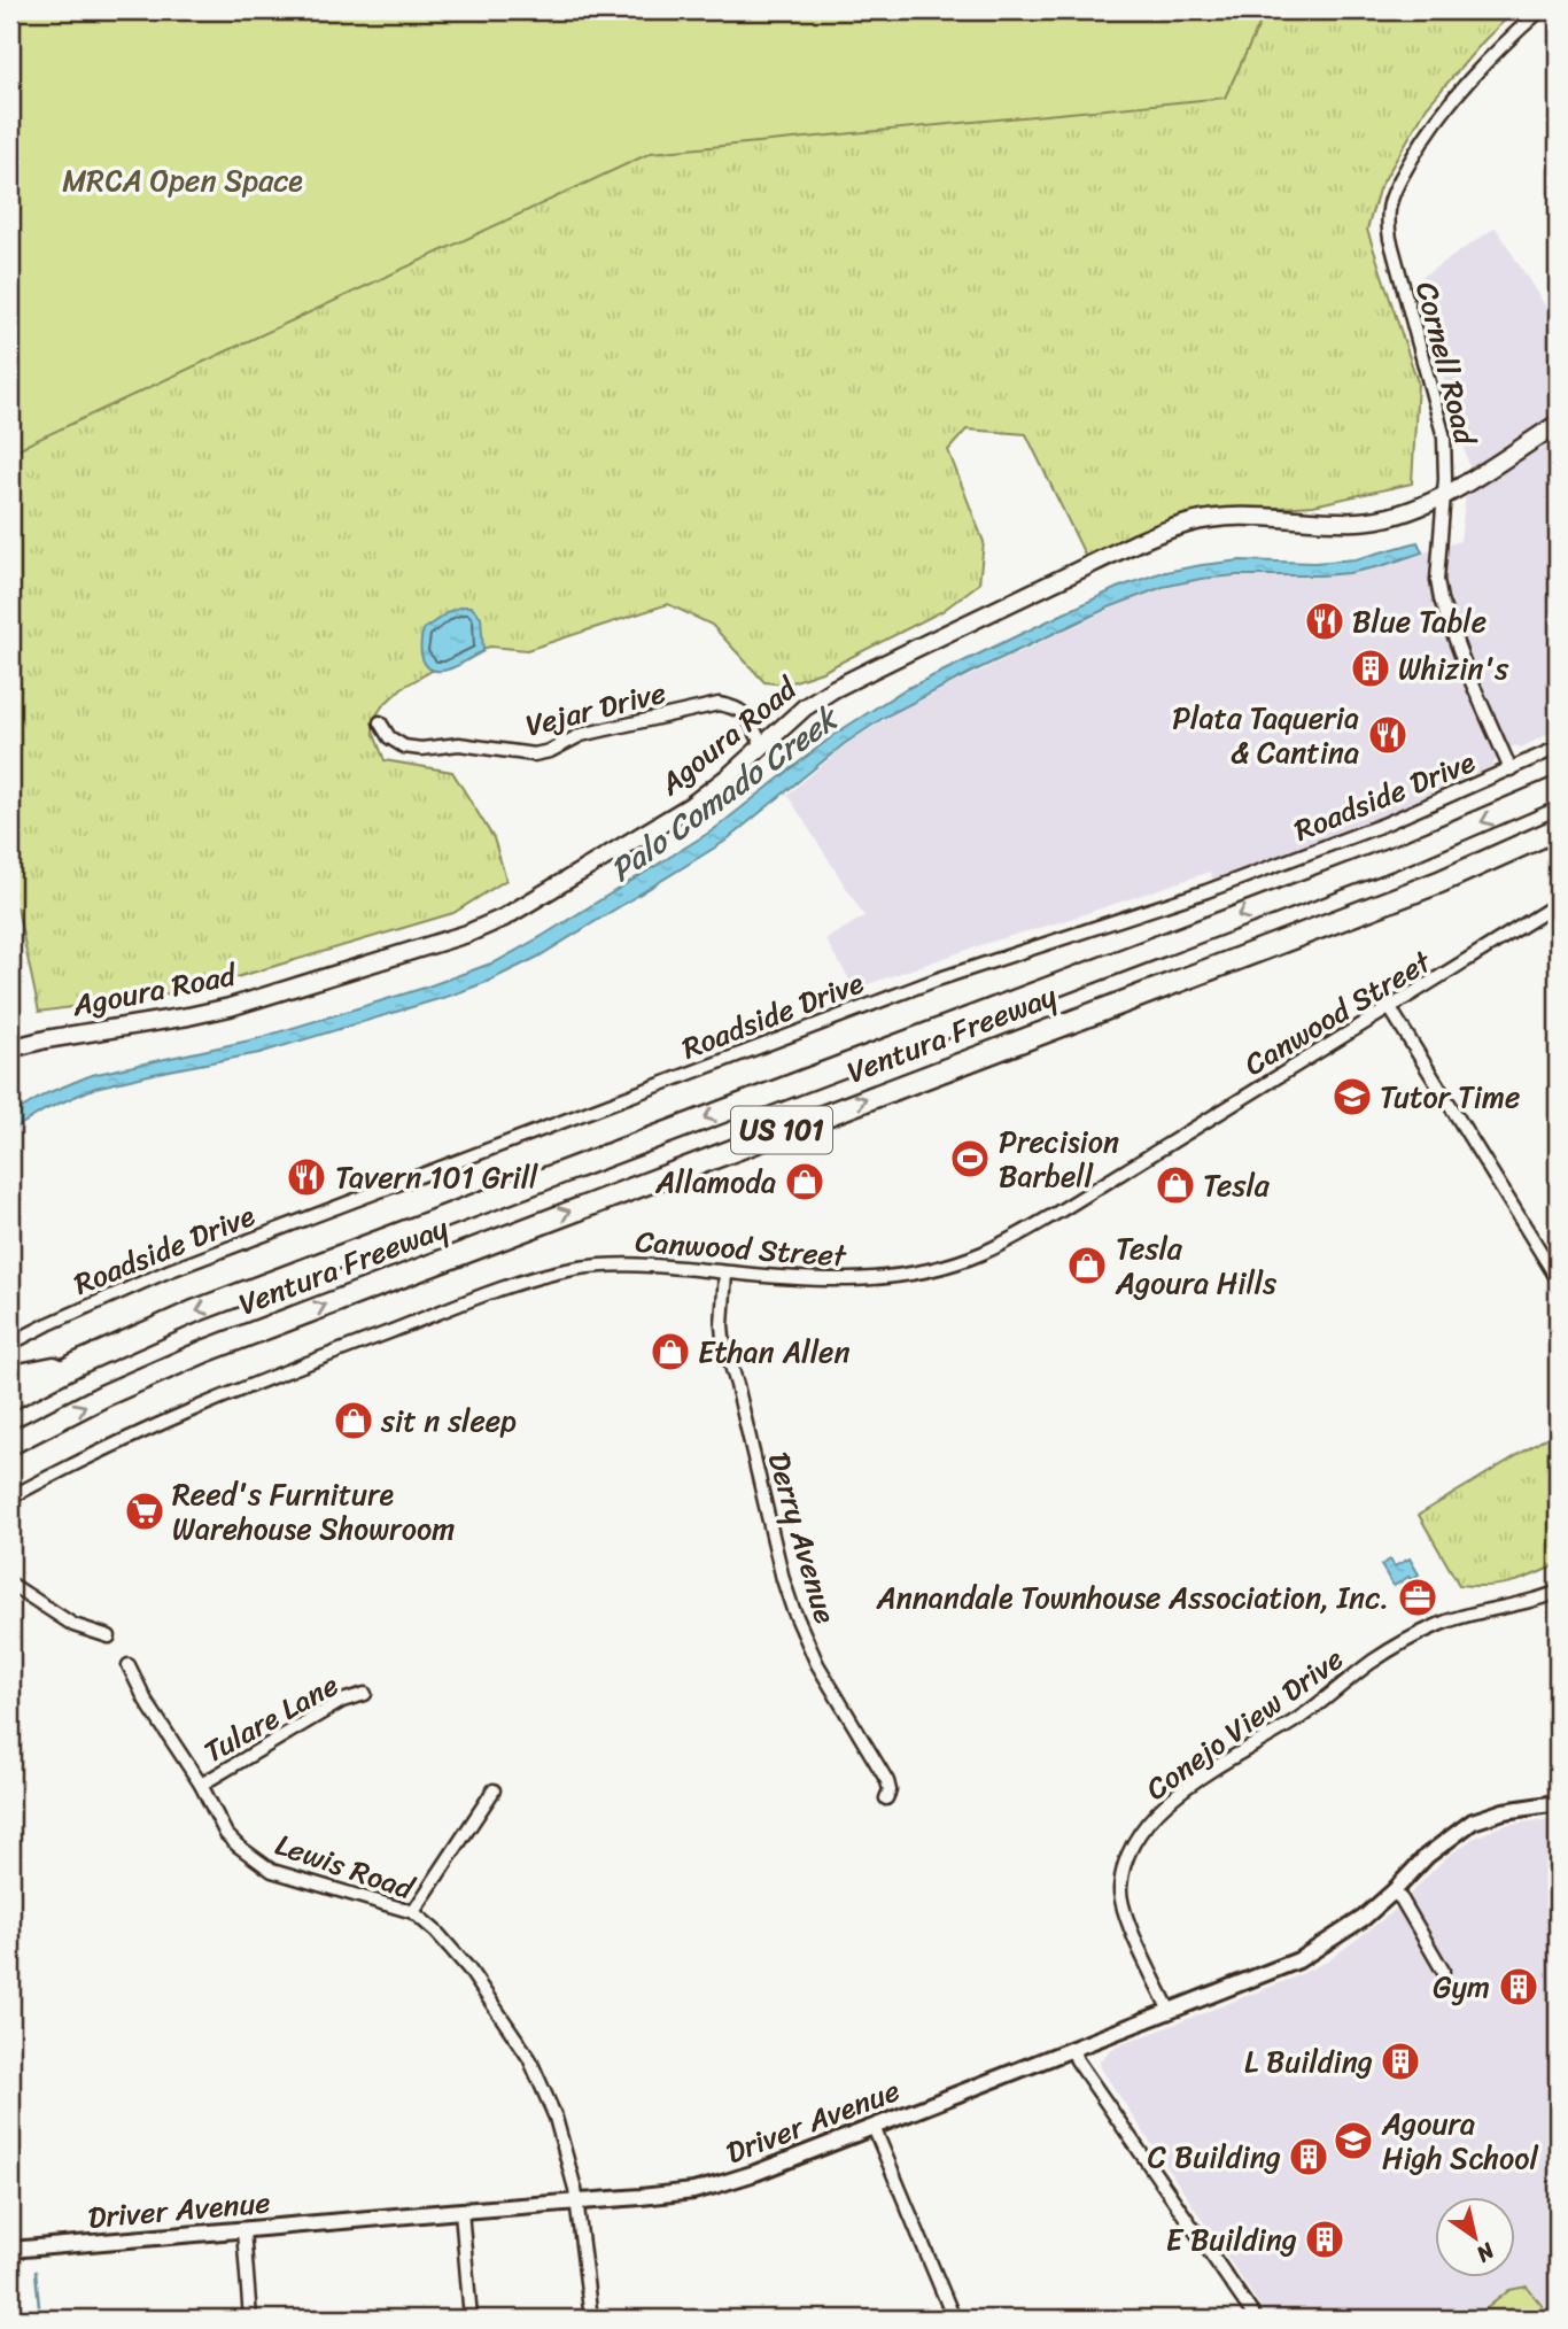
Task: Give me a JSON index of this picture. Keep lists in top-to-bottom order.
{
  "streets": {
    "highway": ["Ventura Freeway", "US 101"],
    "main road": ["Agoura Road"],
    "street": [
      "Cornell Road",
      "Vejar Drive",
      "Roadside Drive",
      "Canwood Street",
      "Derry Avenue",
      "Tulare Lane",
      "Conejo View Drive",
      "Lewis Road",
      "Driver Avenue"
    ]
  },
  "crossings": [
    ["Cornell Road", "Agoura Road"],
    ["Cornell Road", "Roadside Drive"],
    ["Vejar Drive", "Agoura Road"],
    ["Canwood Street", "Derry Avenue"],
    ["Tulare Lane", "Lewis Road"],
    ["Conejo View Drive", "Driver Avenue"],
    ["Lewis Road", "Driver Avenue"]
  ],
  "water": ["Palo Comado Creek"],
  "parks": ["MRCA Open Space"],
  "places": {
    "restaurant": ["Blue Table", "Plata Taqueria & Cantina", "Tavern 101 Grill"],
    "building": [
      "Whizin's",
      "Gym",
      "L Building",
      "C Building",
      "E Building"
    ],
    "school or university": ["Tutor Time", "Agoura High School"],
    "sports": ["Precision Barbell"],
    "shop": [
      "Allamoda",
      "Tesla",
      "Tesla Agoura Hills",
      "Ethan Allen",
      "sit n sleep"
    ],
    "supermarket": ["Reed's Furniture Warehouse Showroom"],
    "office": ["Annandale Townhouse Association, Inc."]
  },
  "north": "bottom right"
}
